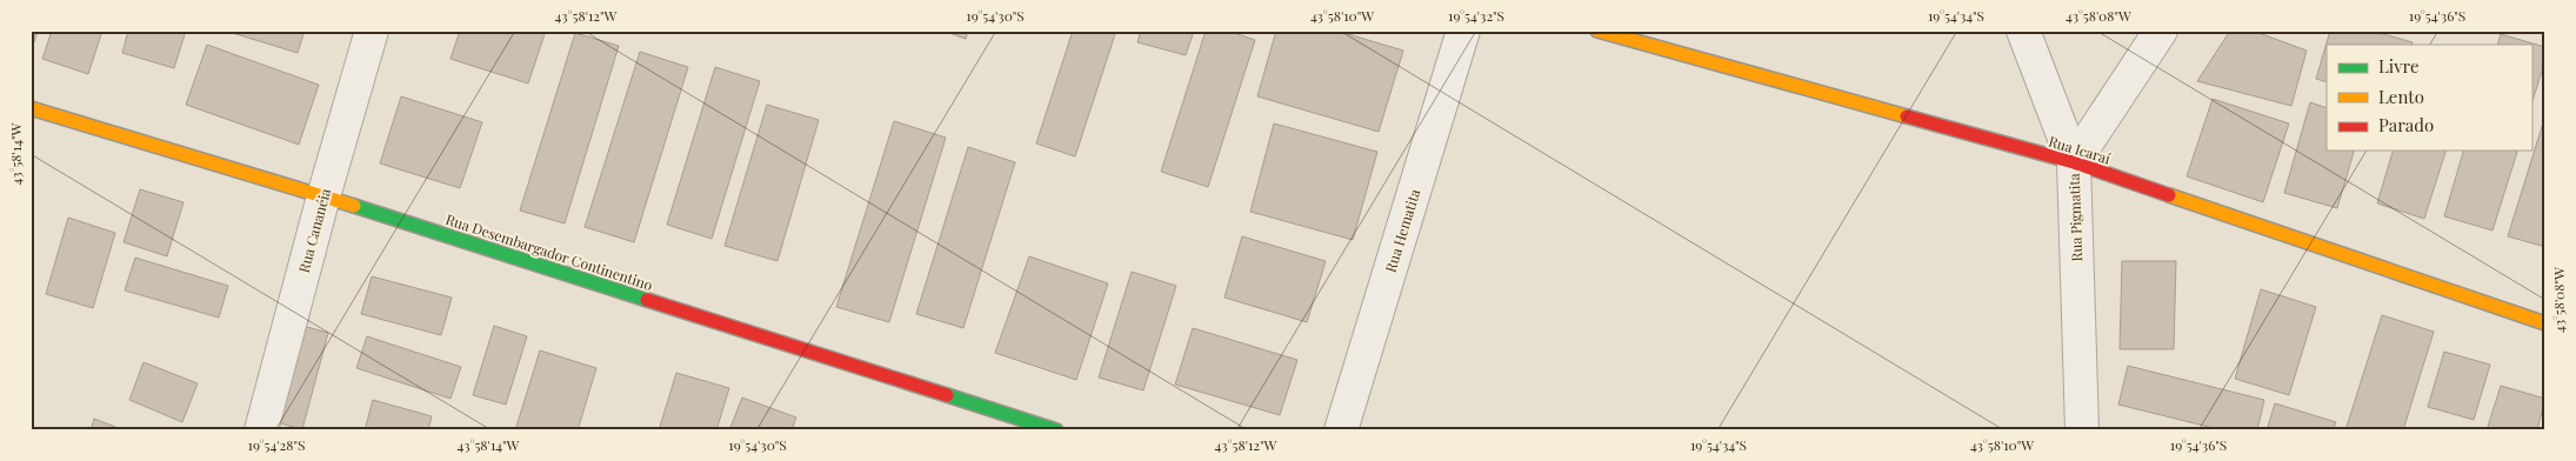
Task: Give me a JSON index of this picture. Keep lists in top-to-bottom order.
{
  "streets": {
    "street": [
      "Rua Icaraí",
      "Rua Pigmatita",
      "Rua Cananéia",
      "Rua Hematita",
      "Rua Desembargador Continentino"
    ]
  },
  "crossings": [
    ["Rua Icaraí", "Rua Pigmatita"],
    ["Rua Cananéia", "Rua Desembargador Continentino"]
  ],
  "legend": ["Livre", "Lento", "Parado"],
  "coordinates": [
    "43°58'12\"W",
    "19°54'30\"S",
    "43°58'10\"W",
    "19°54'32\"S",
    "19°54'34\"S",
    "43°58'08\"W",
    "19°54'36\"S",
    "43°58'14\"W",
    "19°54'28\"S"
  ]
}
